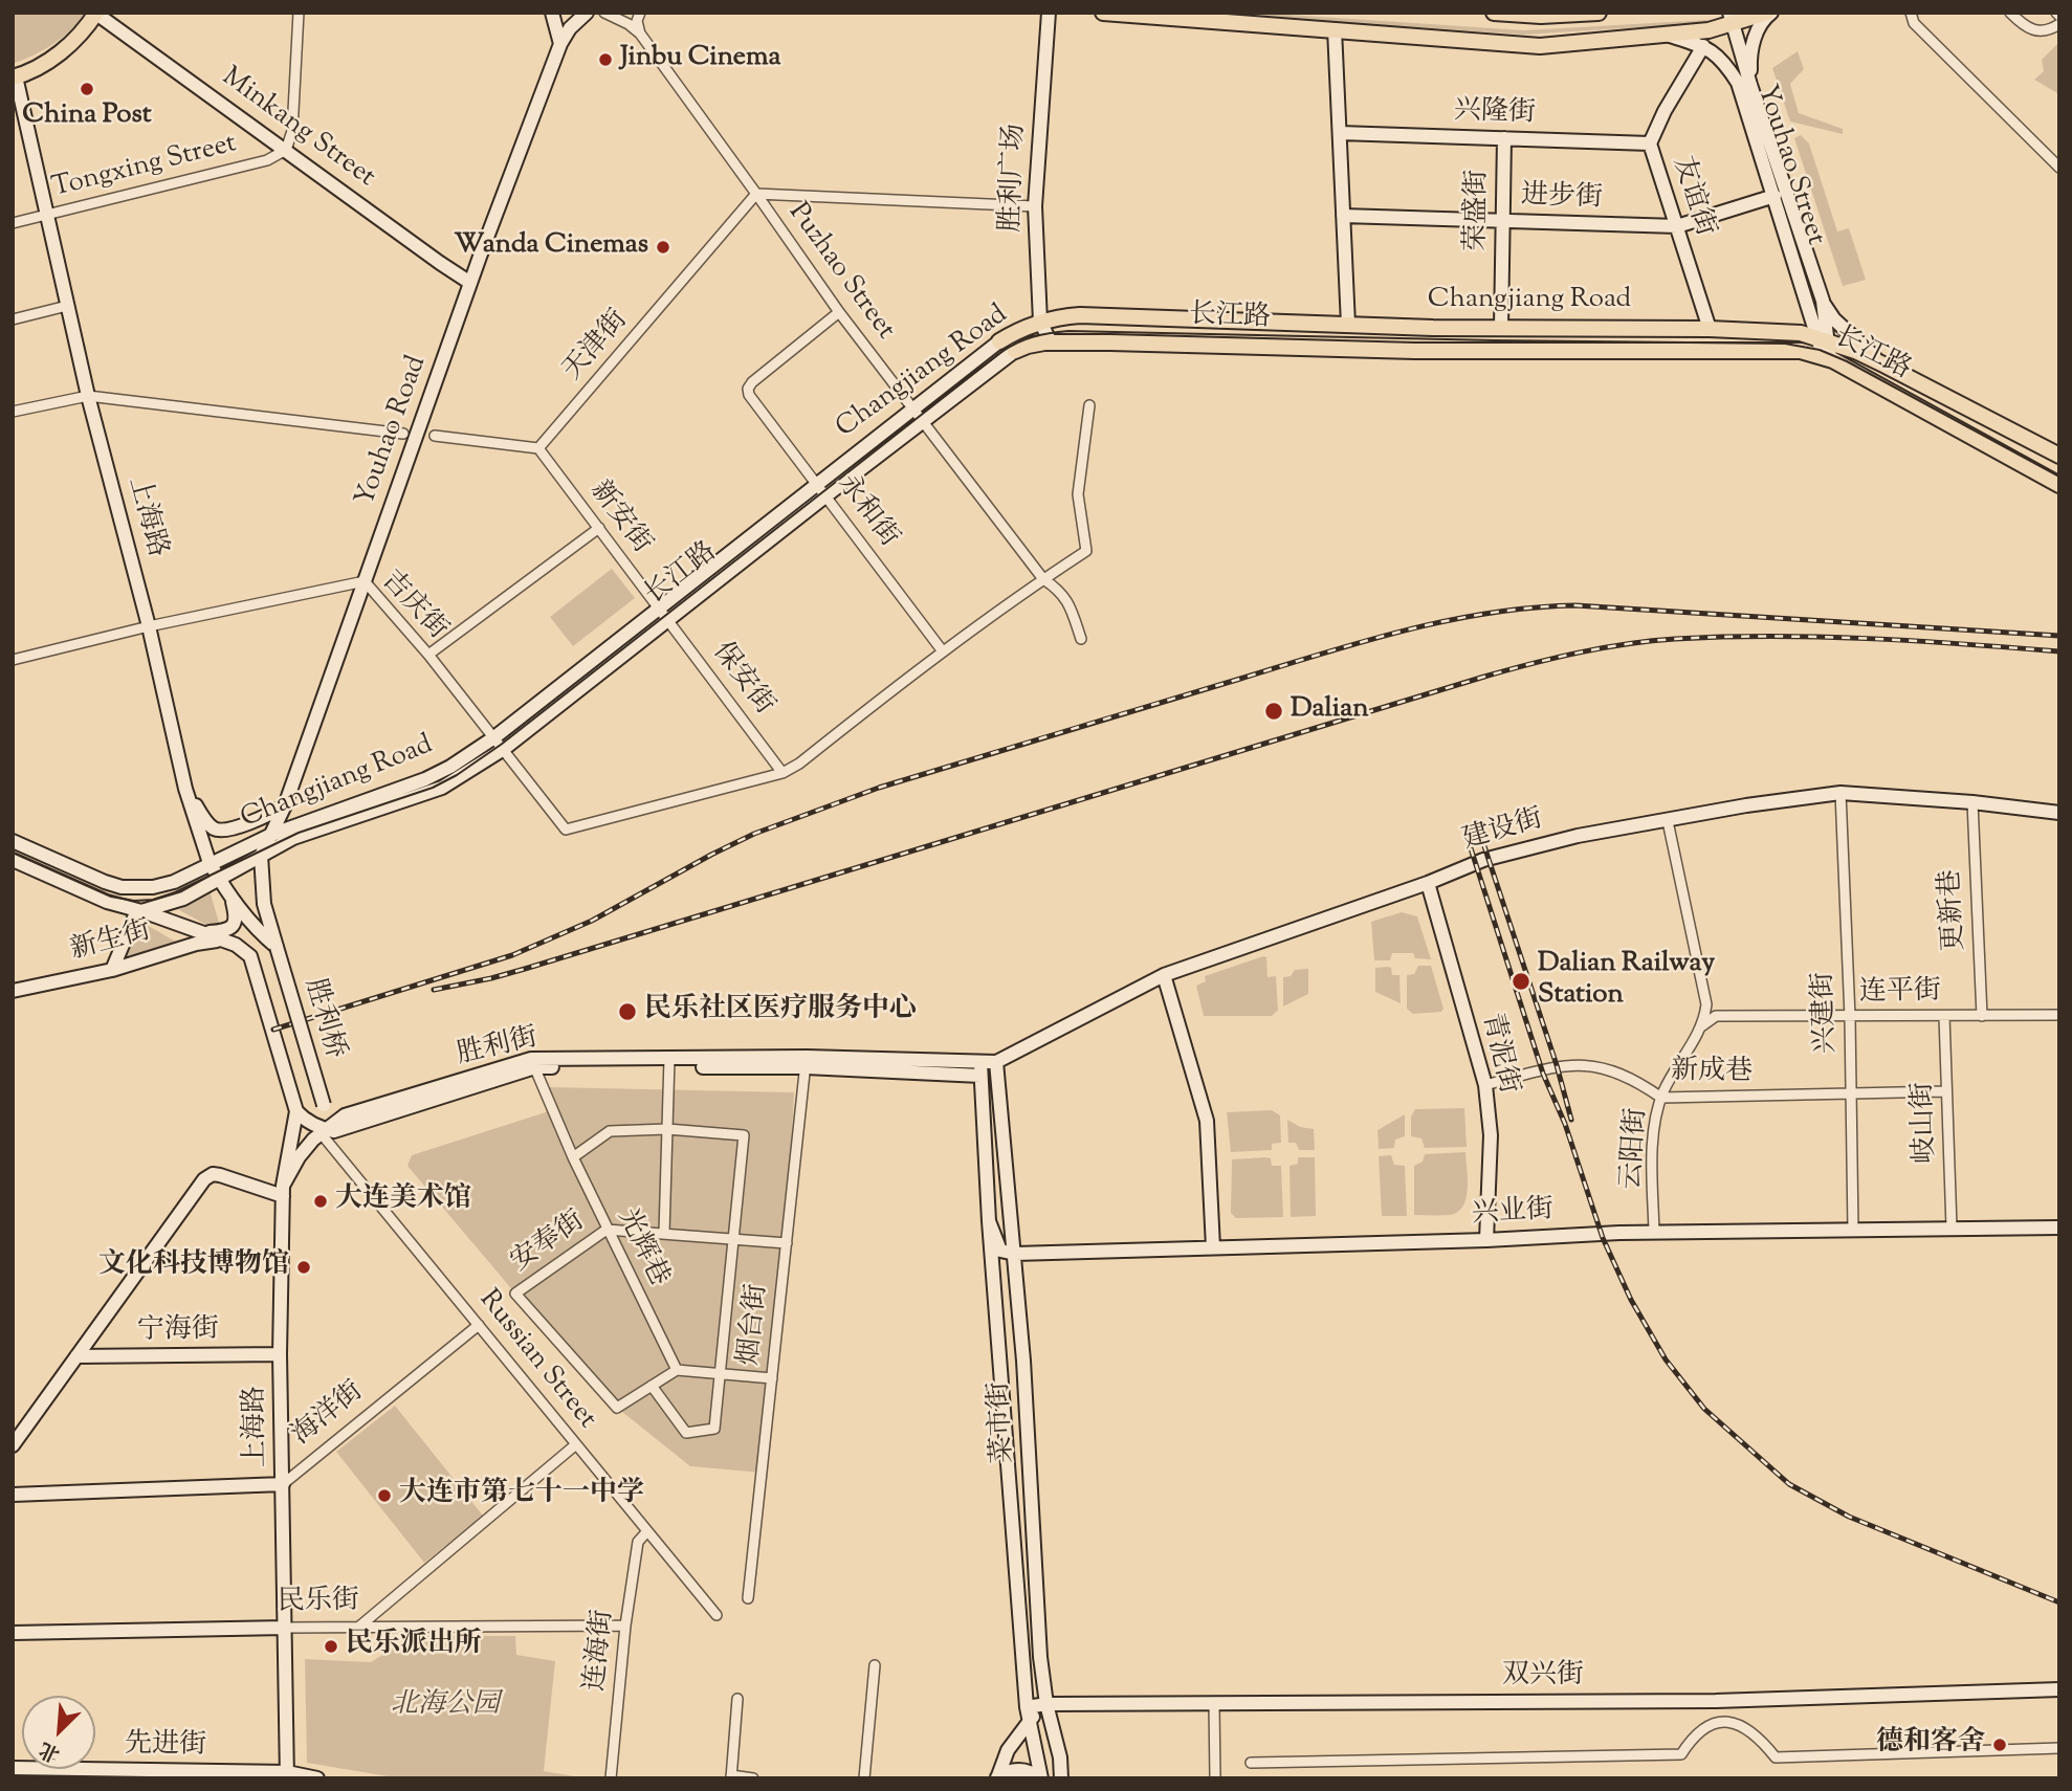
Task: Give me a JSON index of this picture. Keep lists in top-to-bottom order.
{
  "streets": {
    "main road": [
      "兴隆街",
      "Minkang Street",
      "Youhao Street",
      "胜利广场",
      "友谊街",
      "进步街",
      "荣盛街",
      "Changjiang Road",
      "长江路",
      "Youhao Road",
      "上海路",
      "建设街",
      "新生街",
      "胜利桥",
      "胜利街",
      "青泥街",
      "兴业街",
      "宁海街",
      "海洋街",
      "菜市街",
      "民乐街",
      "双兴街",
      "先进街"
    ],
    "street": [
      "Tongxing Street",
      "Puzhao Street",
      "天津街",
      "永和街",
      "新安街",
      "吉庆街",
      "保安街",
      "更新巷",
      "连平街",
      "兴建街",
      "新成巷",
      "岐山街",
      "云阳街",
      "安奉街",
      "光辉巷",
      "烟台街",
      "Russian Street",
      "连海街"
    ]
  },
  "crossings": [
    ["兴隆街", "友谊街"],
    ["兴隆街", "荣盛街"],
    ["Minkang Street", "Tongxing Street"],
    ["Minkang Street", "Youhao Road"],
    ["Youhao Street", "友谊街"],
    ["Youhao Street", "进步街"],
    ["Youhao Street", "Changjiang Road"],
    ["Youhao Street", "长江路"],
    ["Tongxing Street", "上海路"],
    ["胜利广场", "Changjiang Road"],
    ["胜利广场", "长江路"],
    ["友谊街", "进步街"],
    ["友谊街", "Changjiang Road"],
    ["进步街", "荣盛街"],
    ["荣盛街", "Changjiang Road"],
    ["Puzhao Street", "Changjiang Road"],
    ["Puzhao Street", "长江路"],
    ["Puzhao Street", "天津街"],
    ["Puzhao Street", "永和街"],
    ["Changjiang Road", "长江路"],
    ["Changjiang Road", "Youhao Road"],
    ["Changjiang Road", "永和街"],
    ["Changjiang Road", "上海路"],
    ["Changjiang Road", "新安街"],
    ["Changjiang Road", "吉庆街"],
    ["Changjiang Road", "保安街"],
    ["Changjiang Road", "胜利桥"],
    ["长江路", "永和街"],
    ["长江路", "新安街"],
    ["长江路", "吉庆街"],
    ["长江路", "保安街"],
    ["天津街", "新安街"],
    ["Youhao Road", "吉庆街"],
    ["Youhao Road", "胜利桥"],
    ["上海路", "吉庆街"],
    ["上海路", "胜利桥"],
    ["上海路", "宁海街"],
    ["上海路", "海洋街"],
    ["上海路", "民乐街"],
    ["上海路", "先进街"],
    ["新安街", "保安街"],
    ["吉庆街", "保安街"],
    ["建设街", "更新巷"],
    ["建设街", "兴建街"],
    ["建设街", "胜利街"],
    ["建设街", "青泥街"],
    ["建设街", "云阳街"],
    ["建设街", "菜市街"],
    ["更新巷", "连平街"],
    ["新生街", "胜利桥"],
    ["连平街", "兴建街"],
    ["连平街", "岐山街"],
    ["连平街", "云阳街"],
    ["兴建街", "新成巷"],
    ["兴建街", "兴业街"],
    ["胜利桥", "胜利街"],
    ["胜利街", "光辉巷"],
    ["胜利街", "烟台街"],
    ["胜利街", "Russian Street"],
    ["胜利街", "菜市街"],
    ["青泥街", "新成巷"],
    ["青泥街", "兴业街"],
    ["新成巷", "岐山街"],
    ["新成巷", "云阳街"],
    ["岐山街", "兴业街"],
    ["云阳街", "兴业街"],
    ["兴业街", "菜市街"],
    ["安奉街", "光辉巷"],
    ["Russian Street", "海洋街"],
    ["Russian Street", "连海街"],
    ["菜市街", "双兴街"],
    ["民乐街", "连海街"]
  ],
  "parks": ["北海公园"],
  "places": [
    "Jinbu Cinema",
    "China Post",
    "Wanda Cinemas",
    "Dalian",
    "Dalian Railway Station",
    "民乐社区医疗服务中心",
    "大连美术馆",
    "文化科技博物馆",
    "大连市第七十一中学",
    "民乐派出所",
    "德和客舍"
  ],
  "north": "bottom left"
}
